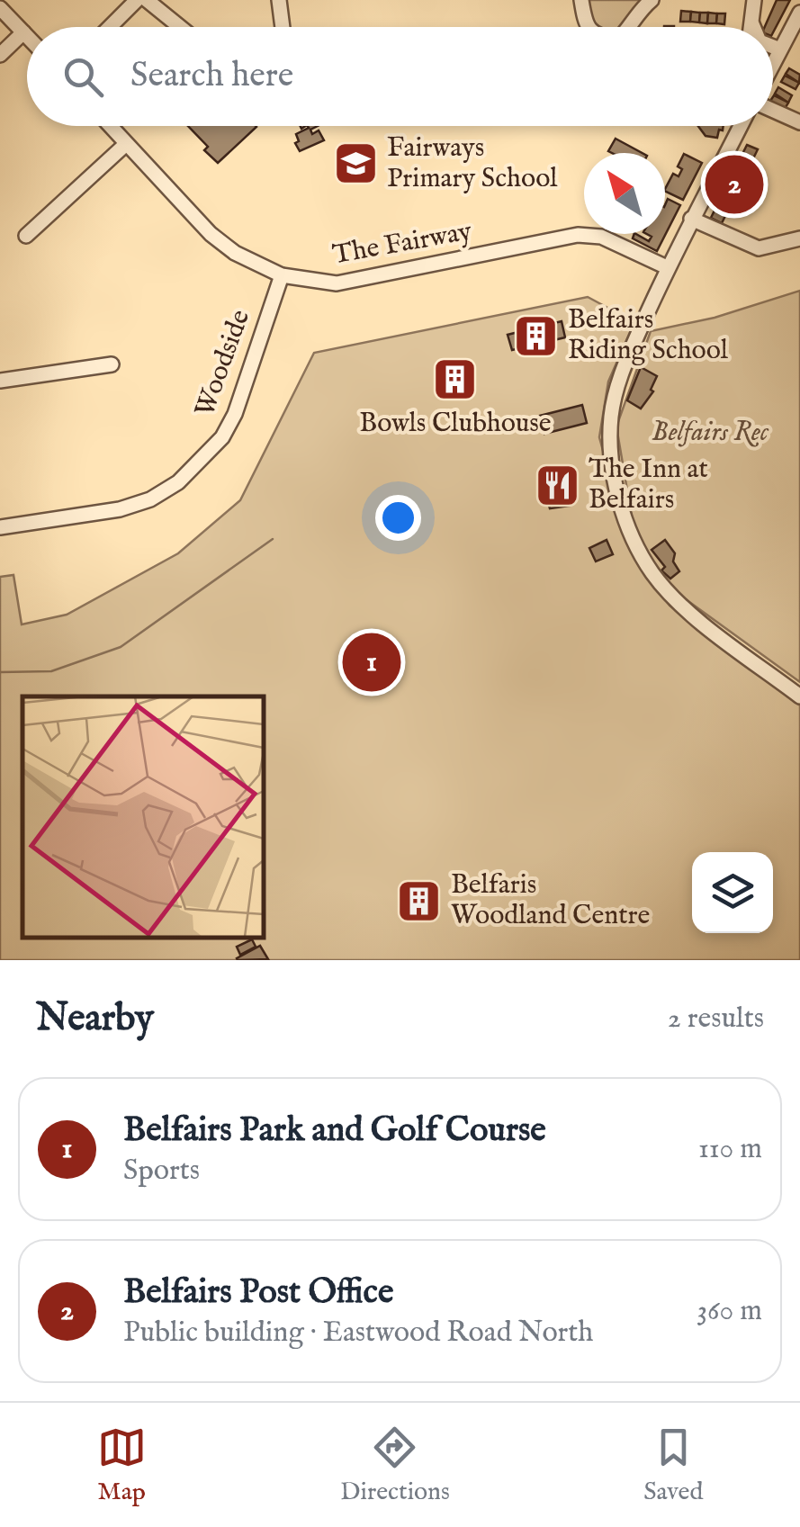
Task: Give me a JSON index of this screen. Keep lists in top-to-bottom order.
{
  "streets": {
    "street": ["The Fairway", "Woodside"]
  },
  "crossings": [
    ["The Fairway", "Woodside"]
  ],
  "parks": ["Belfairs Rec"],
  "places": {
    "school or university": ["Fairways Primary School"],
    "building": ["Belfairs Riding School", "Bowls Clubhouse", "Belfaris Woodland Centre"],
    "restaurant": ["The Inn at Belfairs"]
  },
  "north": "top left",
  "page": {
    "search": "Search here",
    "pins": ["2", "1"],
    "heading": ["Nearby", "2 results"],
    "list": [
      {
        "mark": "1",
        "name": "Belfairs Park and Golf Course",
        "note": "Sports",
        "value": "110 m"
      },
      {
        "mark": "2",
        "name": "Belfairs Post Office",
        "note": "Public building · Eastwood Road North",
        "value": "360 m"
      }
    ],
    "nav": ["Map", "Directions", "Saved"]
  }
}
